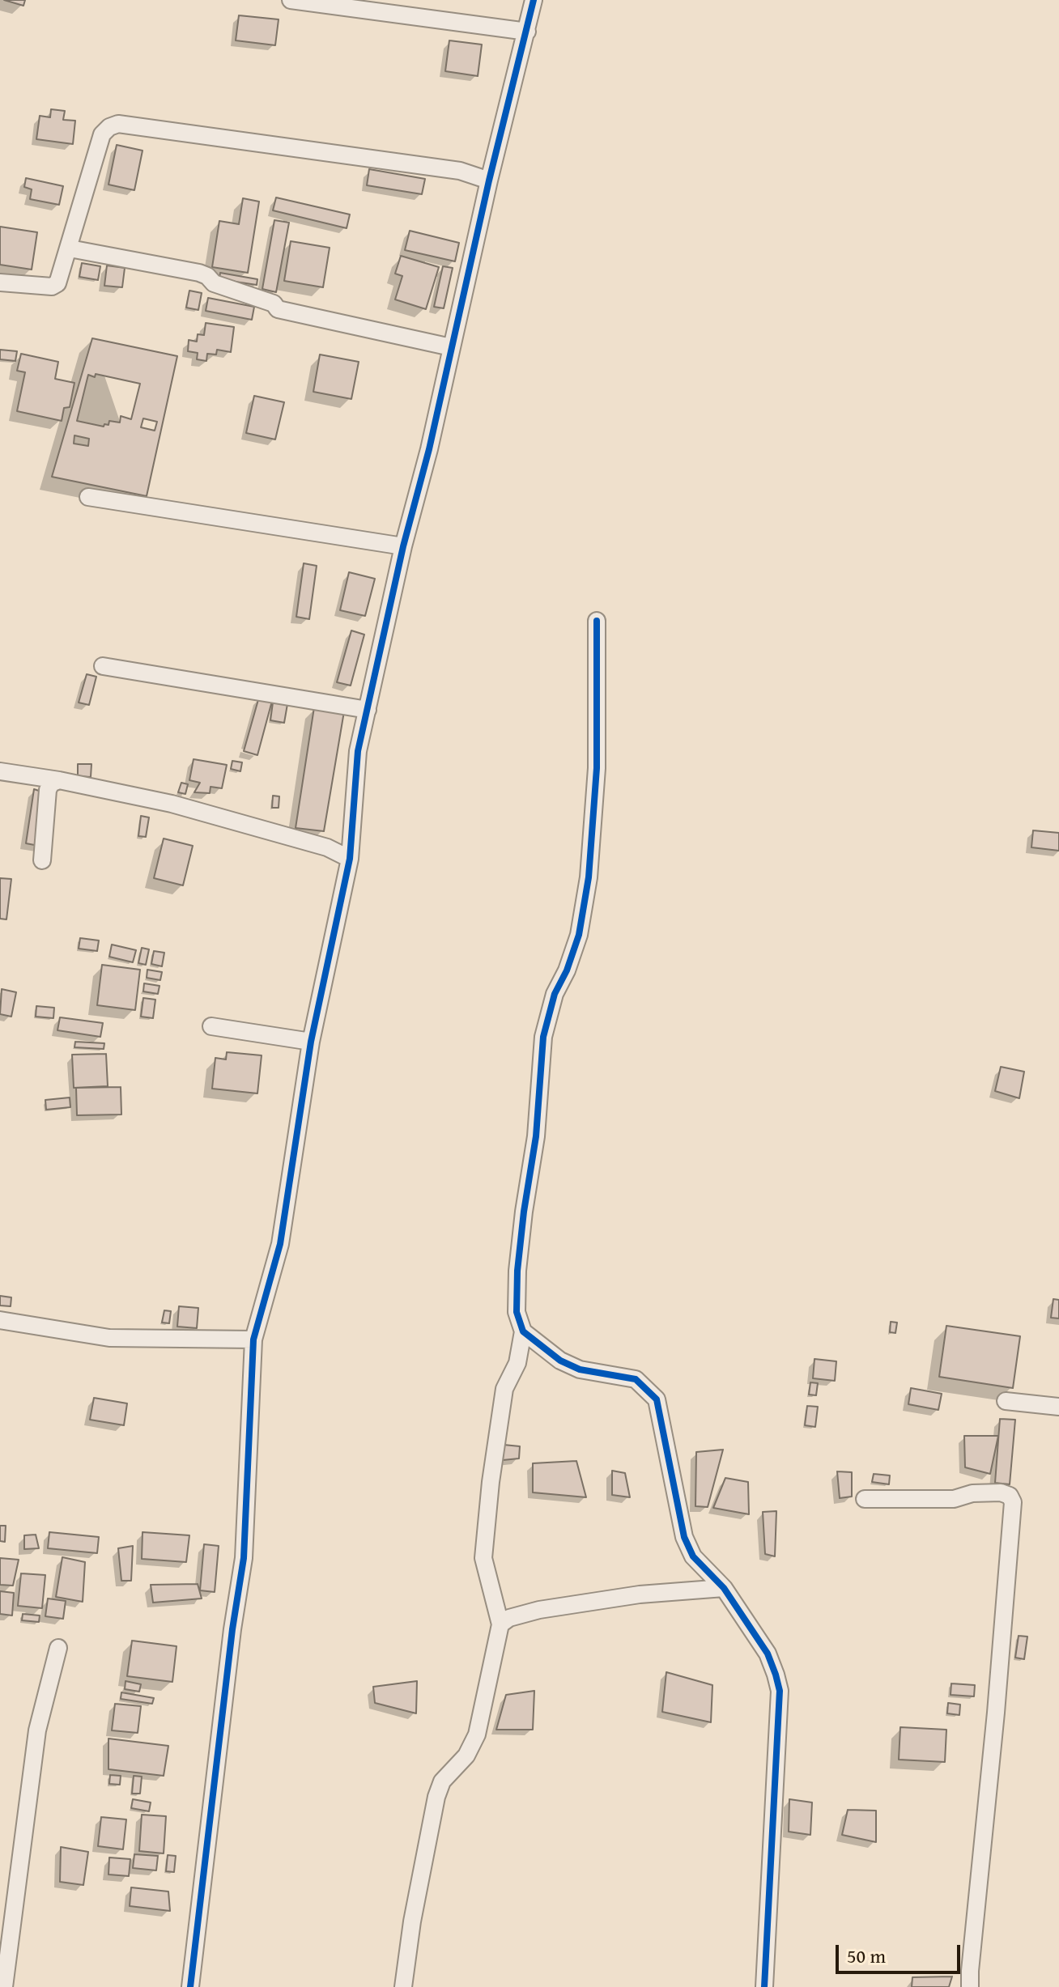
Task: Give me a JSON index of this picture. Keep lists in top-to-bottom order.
{
  "scale_bar": "50 m"
}
